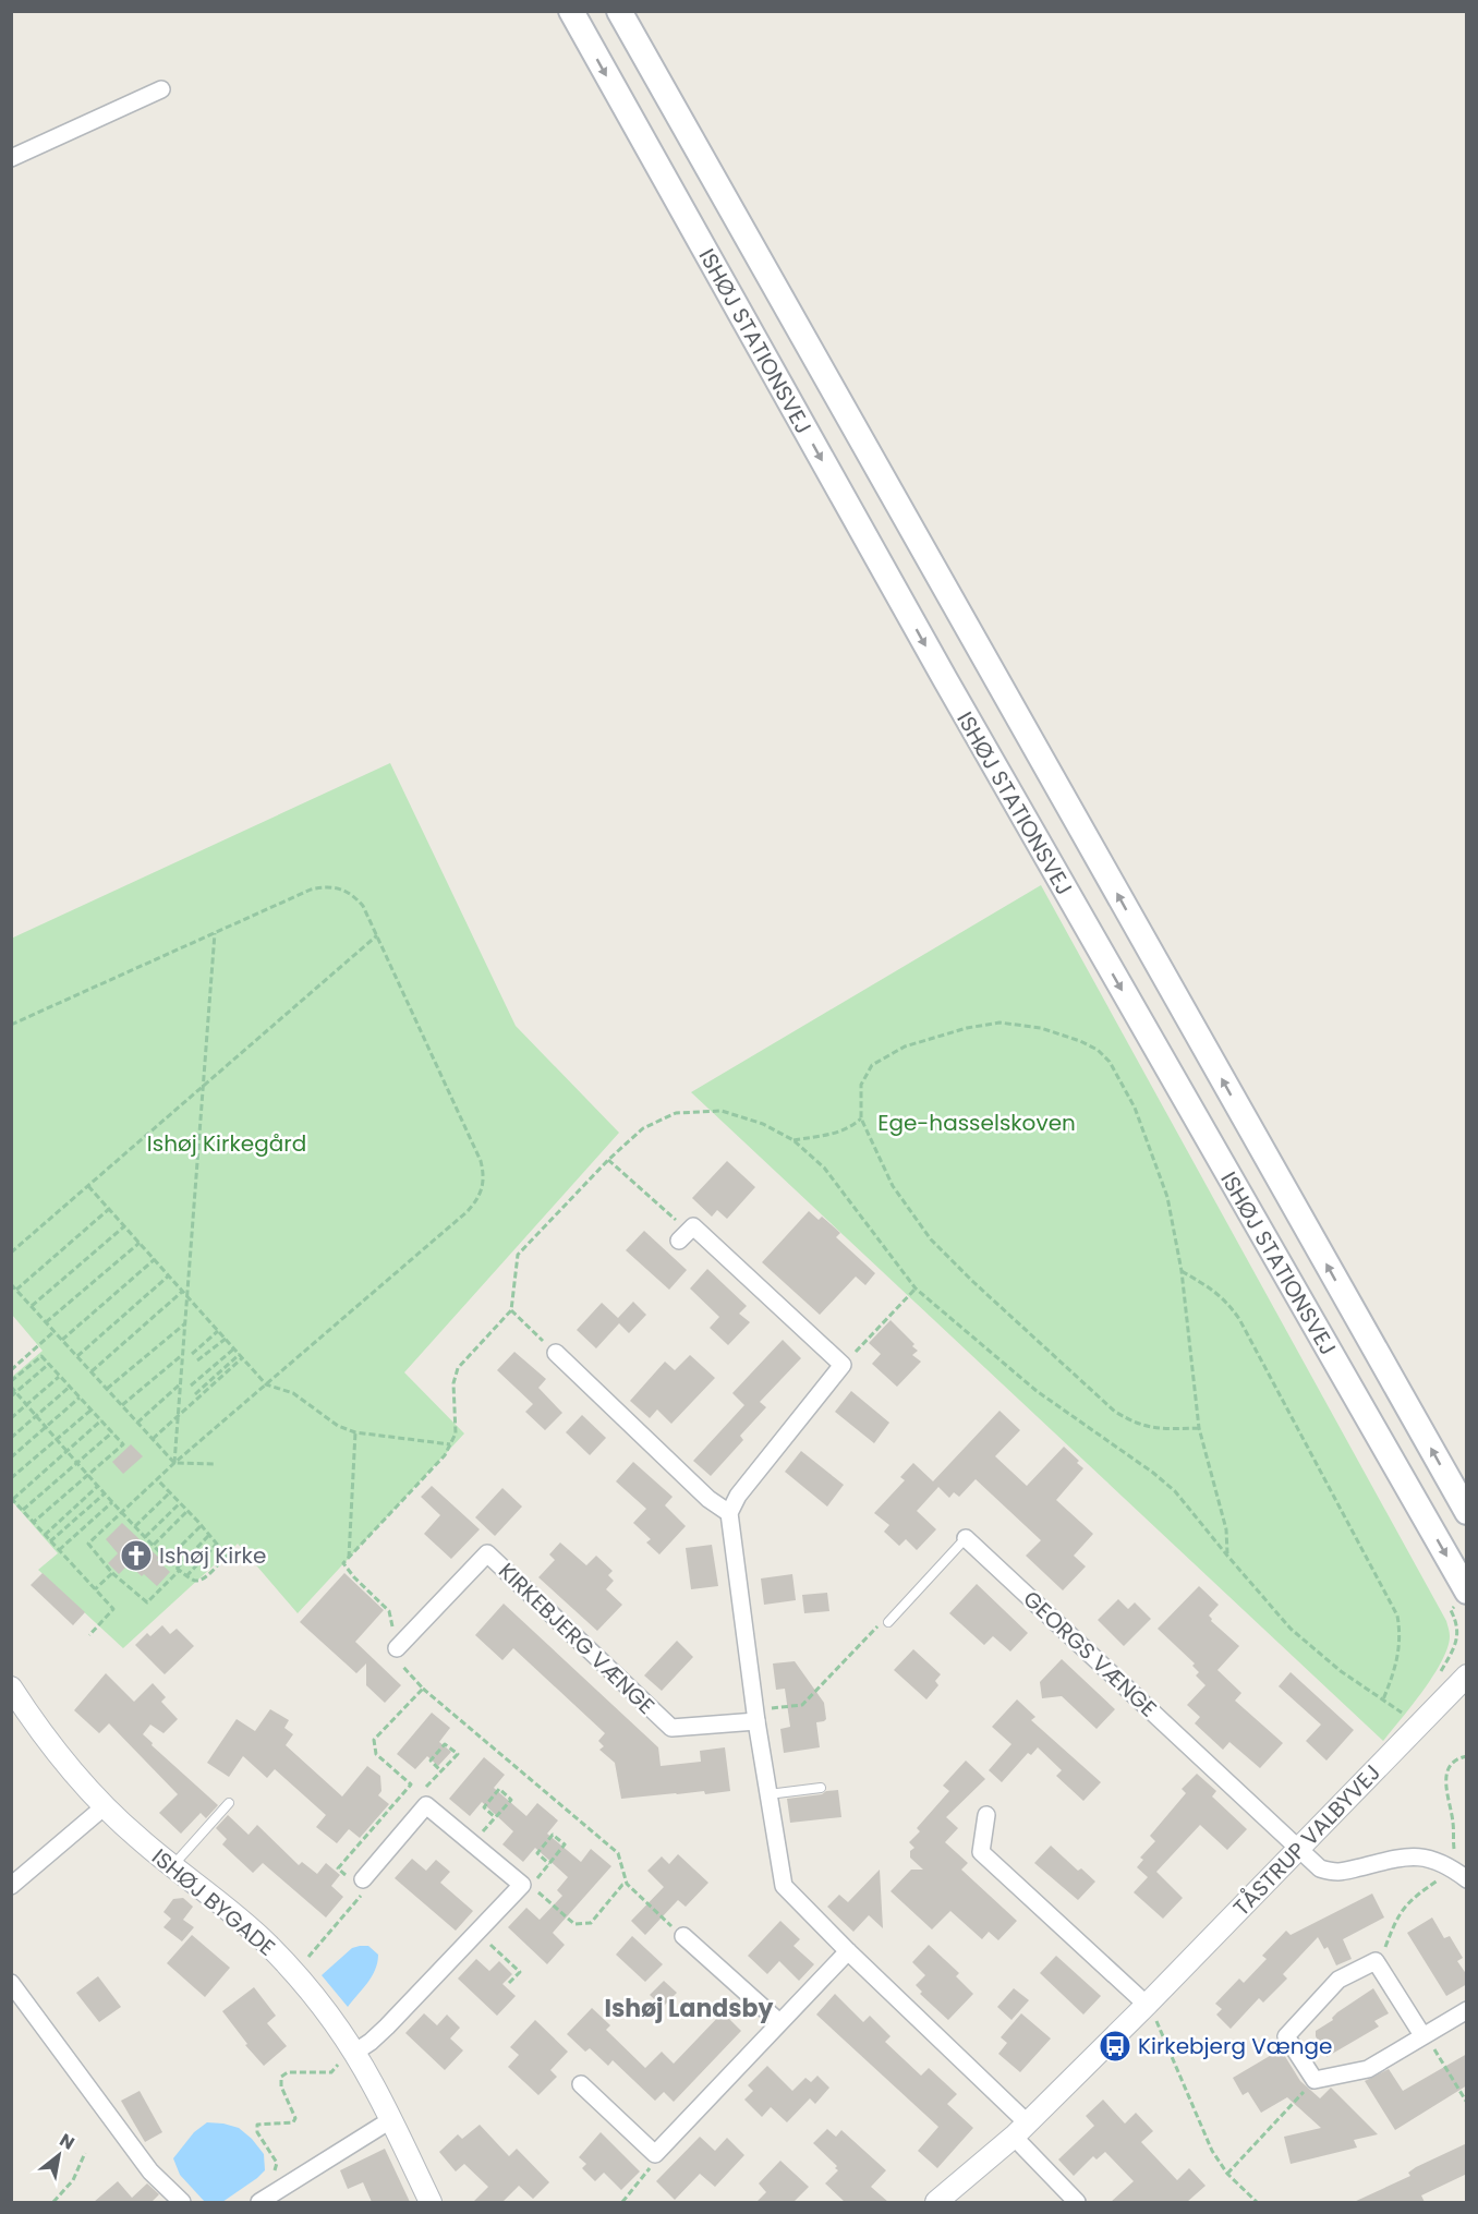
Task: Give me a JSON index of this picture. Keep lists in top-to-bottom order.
{
  "streets": {
    "main road": ["ISHØJ STATIONSVEJ"],
    "street": [
      "KIRKEBJERG VÆNGE",
      "GEORGS VÆNGE",
      "TÅSTRUP VALBYVEJ",
      "ISHØJ BYGADE"
    ]
  },
  "crossings": [
    ["GEORGS VÆNGE", "TÅSTRUP VALBYVEJ"]
  ],
  "districts": ["Ishøj Landsby"],
  "parks": ["Ege-hasselskoven", "Ishøj Kirkegård"],
  "places": {
    "church": ["Ishøj Kirke"],
    "bus stop": ["Kirkebjerg Vænge"]
  },
  "north": "top right"
}
